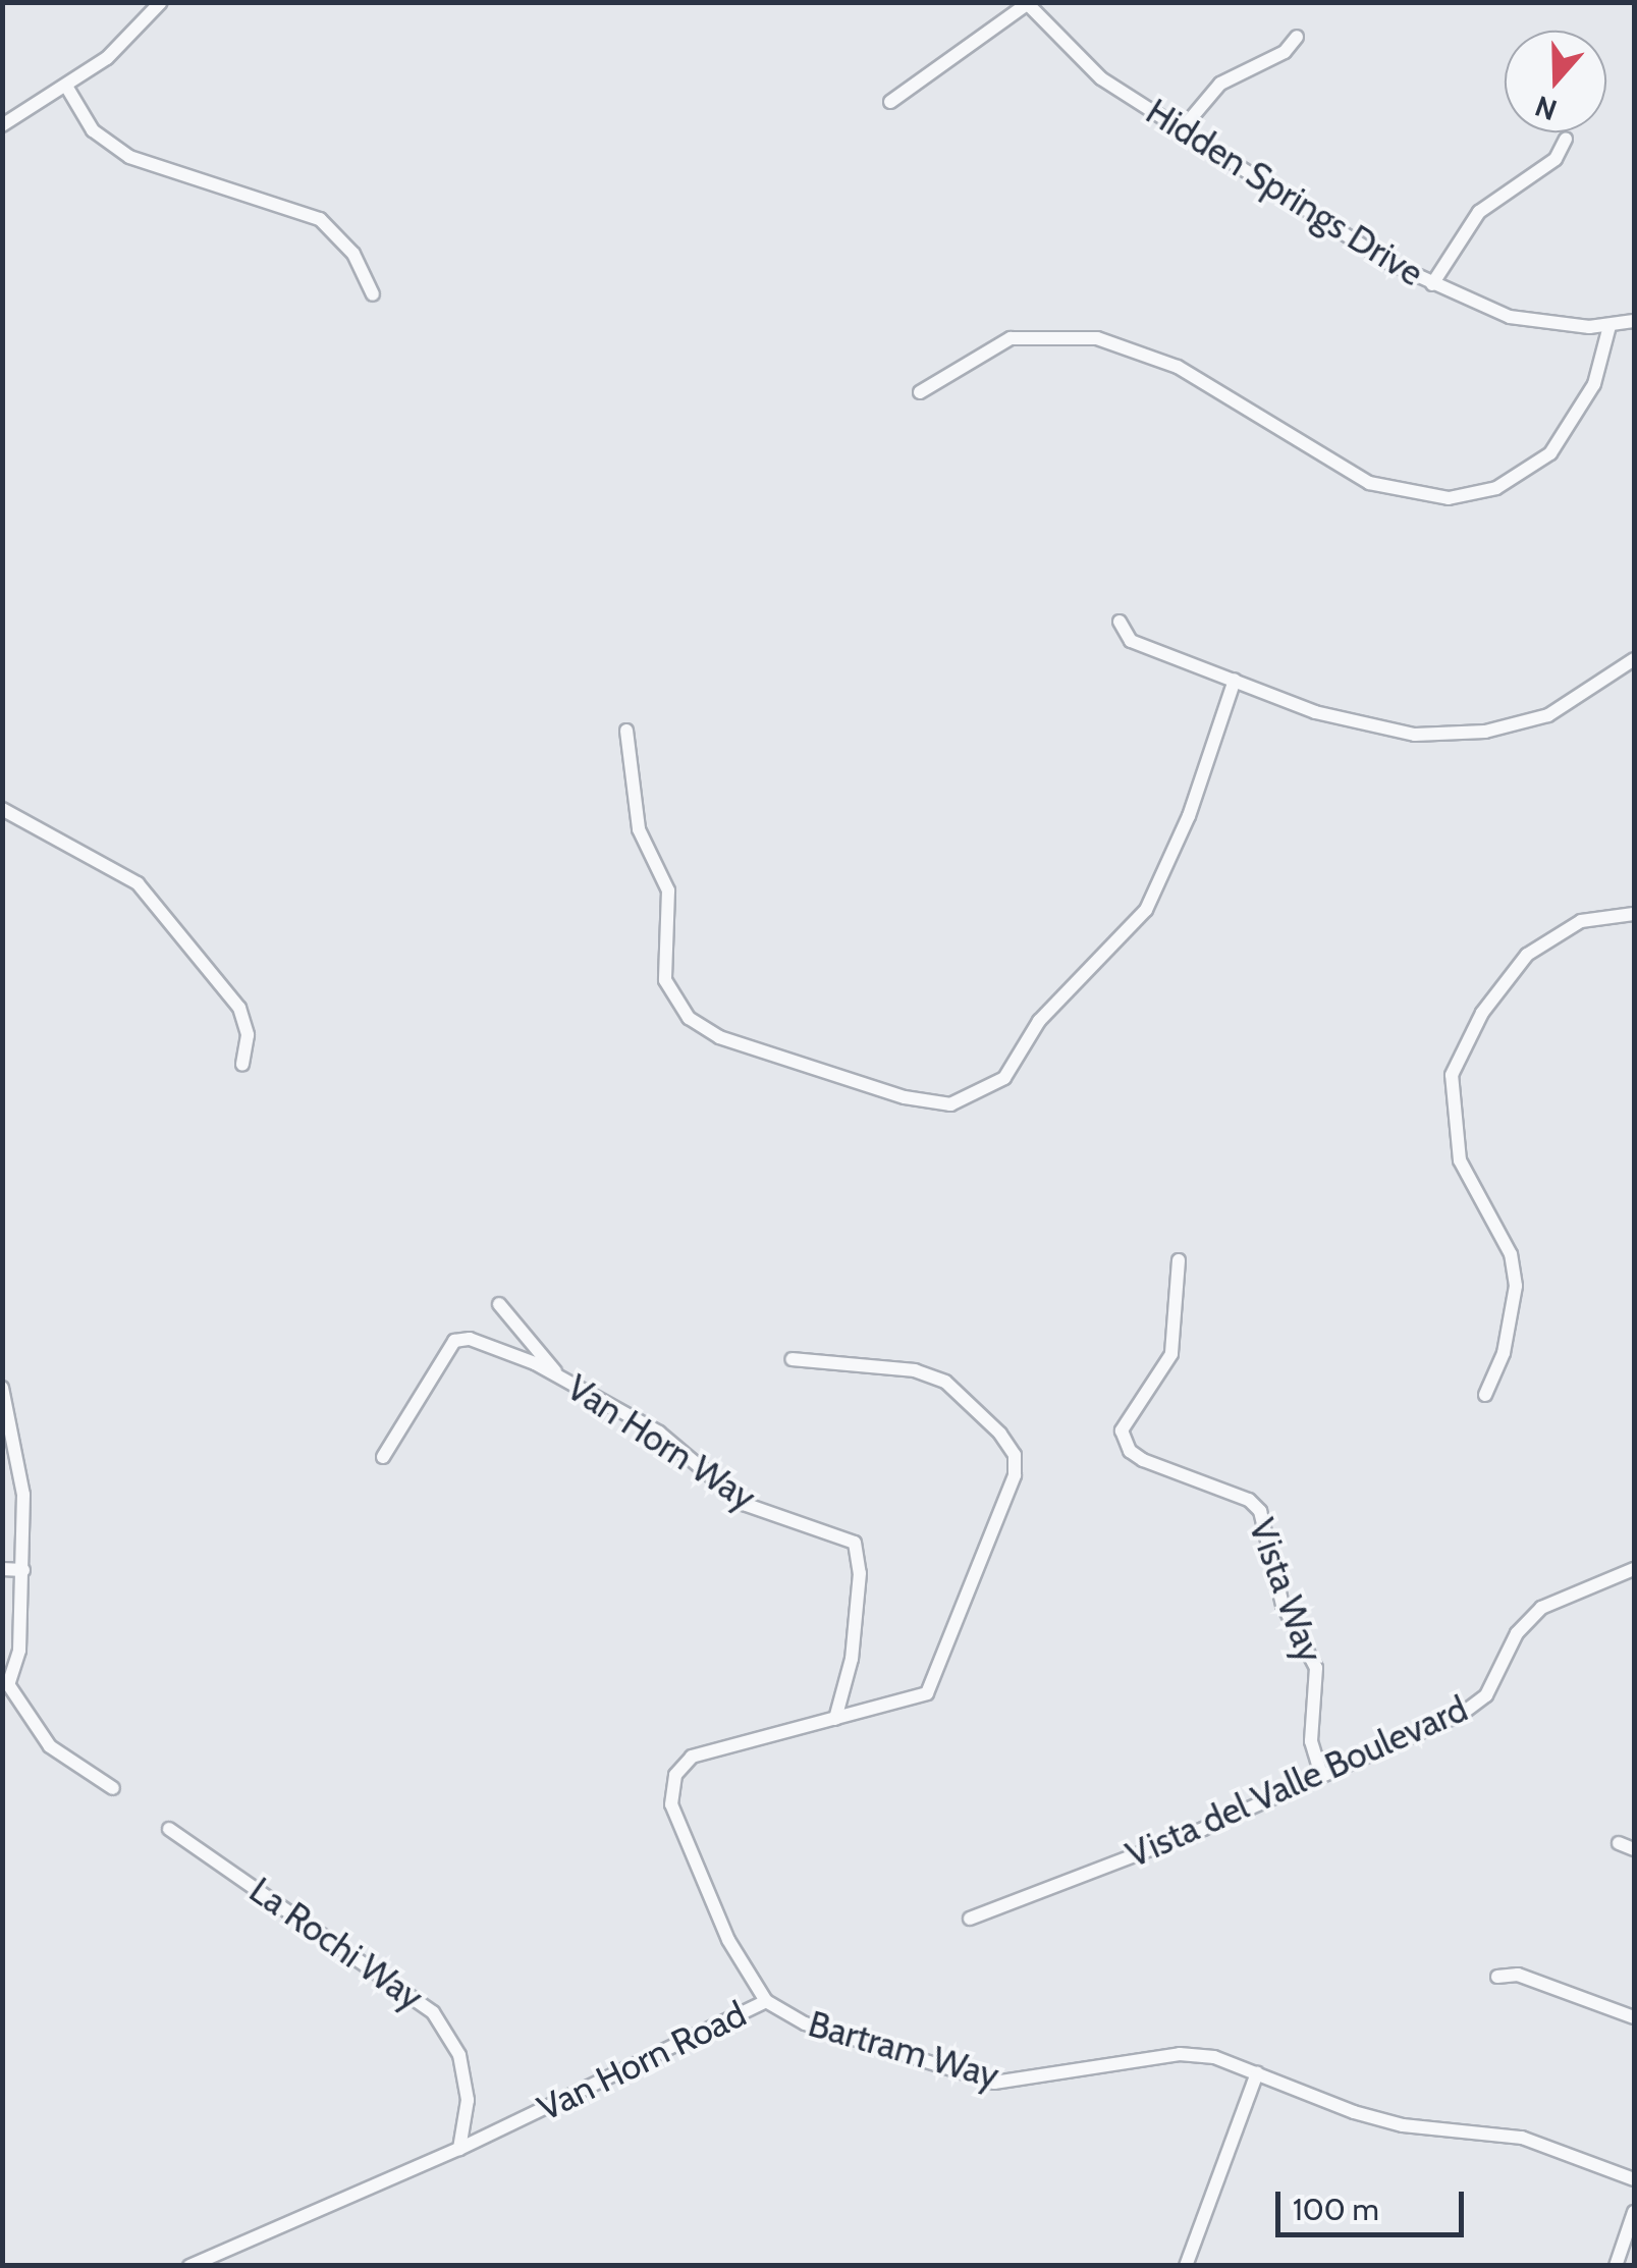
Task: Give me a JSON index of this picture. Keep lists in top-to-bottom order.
{
  "streets": {
    "street": [
      "Hidden Springs Drive",
      "Van Horn Way",
      "Vista Way",
      "Vista del Valle Boulevard",
      "La Rochi Way",
      "Bartram Way",
      "Van Horn Road"
    ]
  },
  "crossings": [
    ["Van Horn Way", "Van Horn Road"],
    ["Vista Way", "Vista del Valle Boulevard"],
    ["La Rochi Way", "Van Horn Road"],
    ["Bartram Way", "Van Horn Road"]
  ],
  "scale_bar": "100 m",
  "north": "bottom"
}
